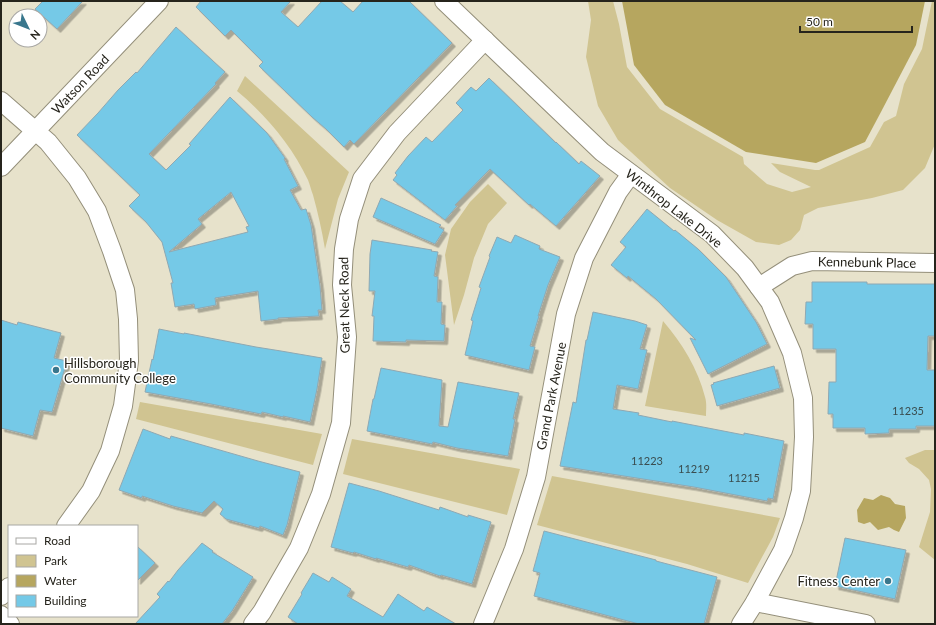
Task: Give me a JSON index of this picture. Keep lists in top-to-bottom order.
{
  "streets": {
    "street": [
      "Watson Road",
      "Winthrop Lake Drive",
      "Kennebunk Place",
      "Great Neck Road",
      "Grand Park Avenue"
    ]
  },
  "crossings": [
    ["Winthrop Lake Drive", "Kennebunk Place"],
    ["Winthrop Lake Drive", "Great Neck Road"],
    ["Winthrop Lake Drive", "Grand Park Avenue"]
  ],
  "places": ["Hillsborough Community College", "Fitness Center"],
  "house_numbers": [
    "11235",
    "11223",
    "11219",
    "11215"
  ],
  "legend": [
    "Road",
    "Park",
    "Water",
    "Building"
  ],
  "scale_bar": "50 m",
  "north": "bottom right"
}
